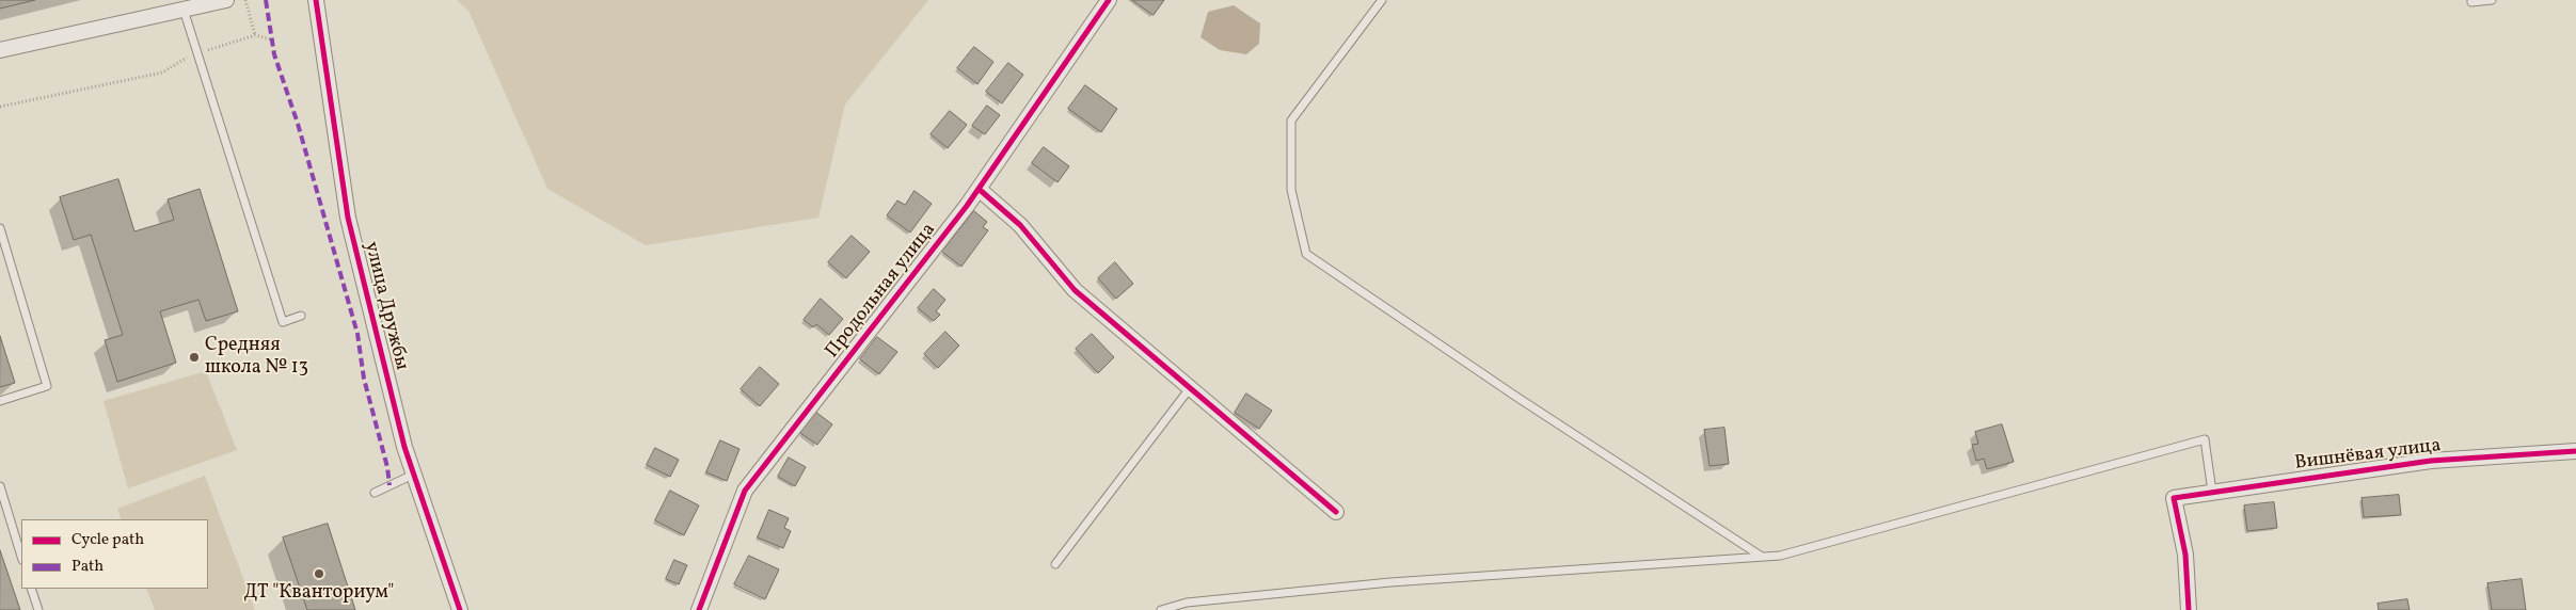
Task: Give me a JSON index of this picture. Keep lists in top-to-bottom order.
{
  "streets": {
    "street": ["Продольная улица", "улица Дружбы", "Вишнёвая улица"]
  },
  "places": ["Средняя школа № 13", "ДТ \"Кванториум\""],
  "legend": ["Cycle path", "Path"]
}
